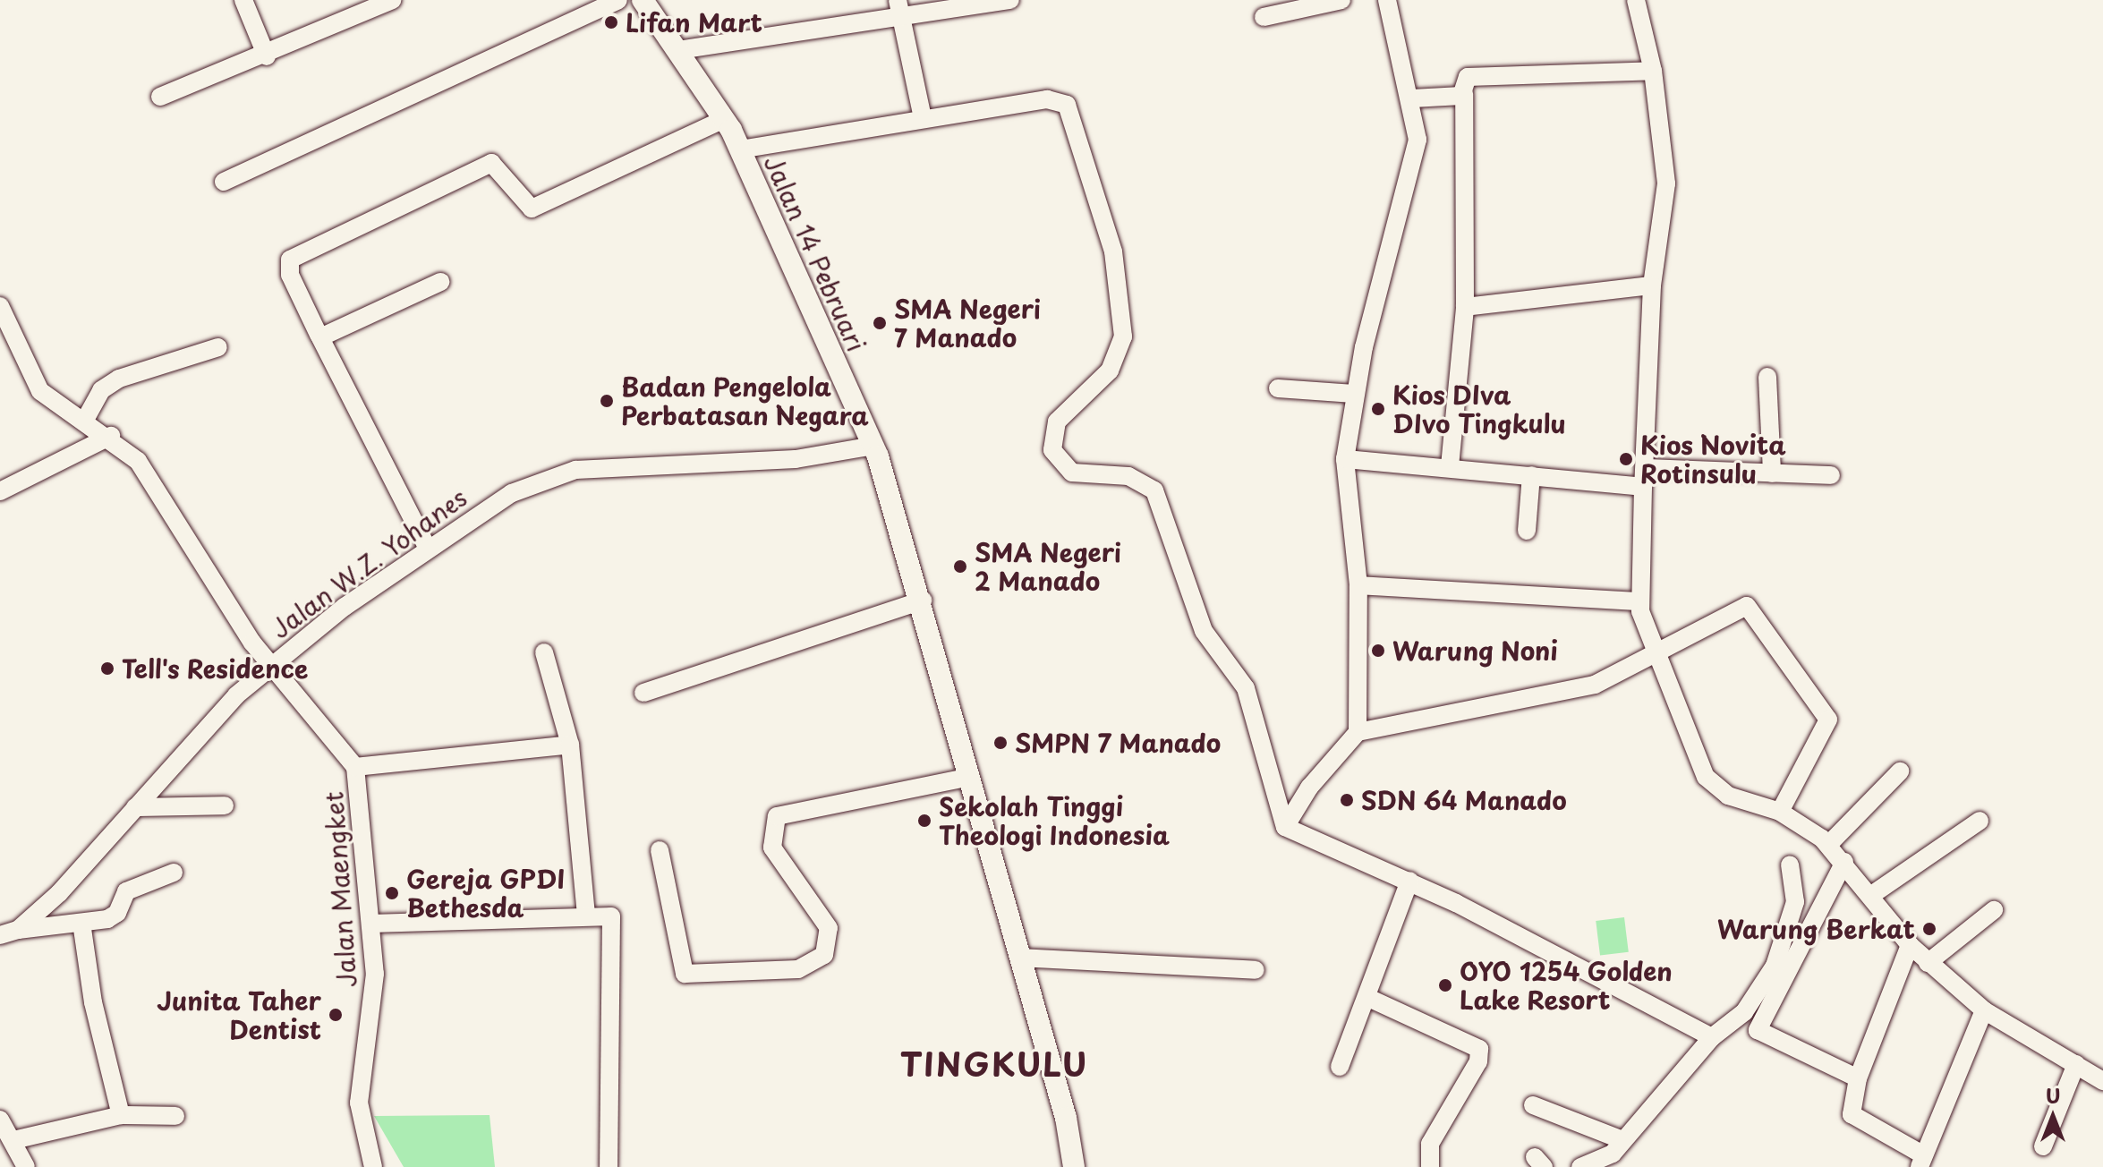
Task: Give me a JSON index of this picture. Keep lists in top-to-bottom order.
{
  "streets": {
    "main road": ["Jalan 14 Pebruari"],
    "street": ["Jalan W.Z. Yohanes", "Jalan Maengket"]
  },
  "crossings": [
    ["Jalan 14 Pebruari", "Jalan W.Z. Yohanes"],
    ["Jalan W.Z. Yohanes", "Jalan Maengket"]
  ],
  "districts": ["TINGKULU"],
  "places": [
    "Lifan Mart",
    "SMA Negeri 7 Manado",
    "Badan Pengelola Perbatasan Negara",
    "Kios DIva DIvo Tingkulu",
    "Kios Novita Rotinsulu",
    "SMA Negeri 2 Manado",
    "Warung Noni",
    "Tell's Residence",
    "SMPN 7 Manado",
    "SDN 64 Manado",
    "Sekolah Tinggi Theologi Indonesia",
    "Gereja GPDI Bethesda",
    "Warung Berkat",
    "OYO 1254 Golden Lake Resort",
    "Junita Taher Dentist"
  ],
  "north": "top"
}
